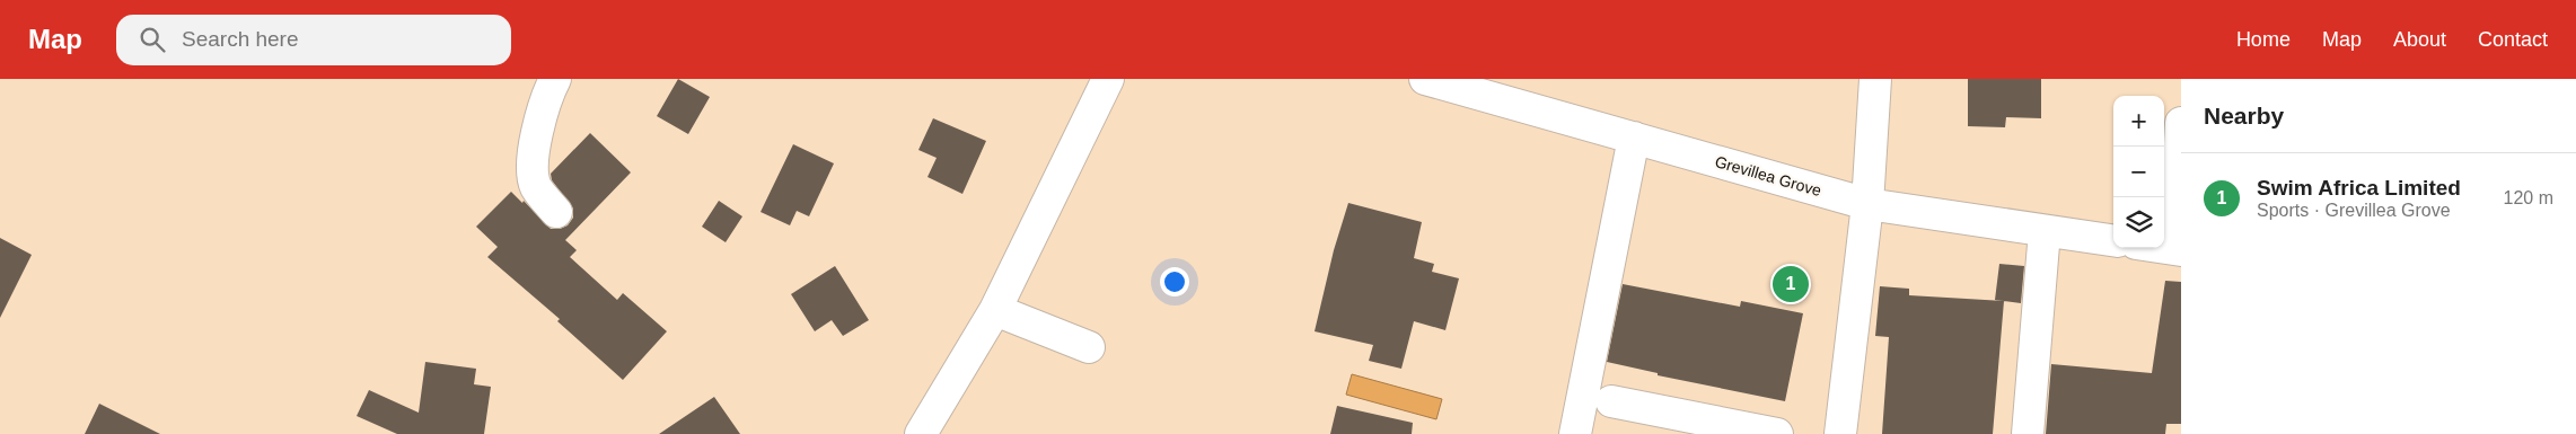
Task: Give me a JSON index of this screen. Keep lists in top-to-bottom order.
{
  "streets": {
    "street": ["Grevillea Grove"]
  },
  "page": {
    "header": "Map",
    "search": "Search here",
    "nav": [
      "Home",
      "Map",
      "About",
      "Contact"
    ],
    "heading": "Nearby",
    "map_buttons": ["+", "−"],
    "list": [
      {
        "mark": "1",
        "name": "Swim Africa Limited",
        "note": "Sports · Grevillea Grove",
        "value": "120 m"
      }
    ],
    "pins": "1"
  }
}
